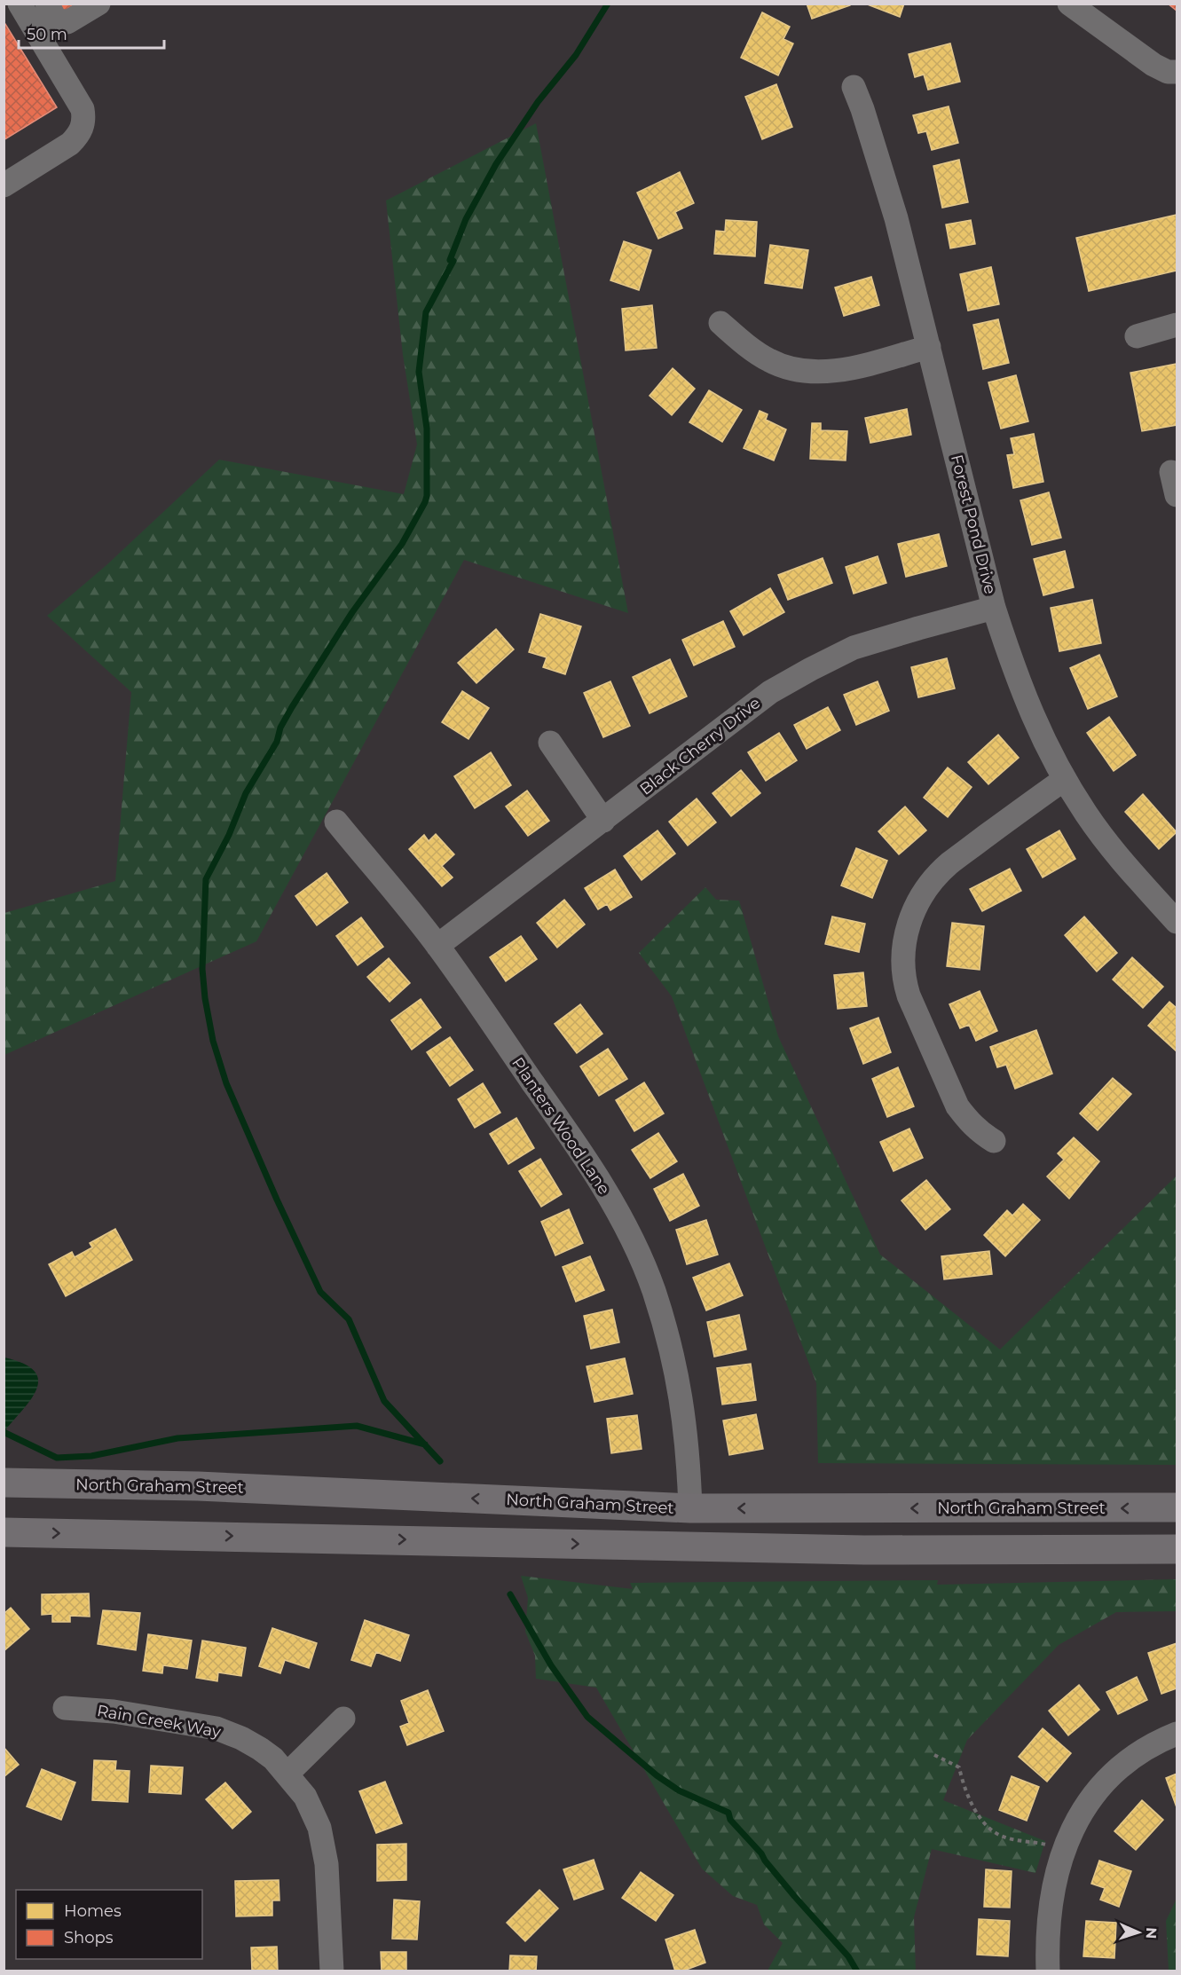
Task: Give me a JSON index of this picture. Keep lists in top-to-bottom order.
{
  "streets": {
    "main road": ["North Graham Street"],
    "street": [
      "Forest Pond Drive",
      "Black Cherry Drive",
      "Planters Wood Lane",
      "Rain Creek Way"
    ]
  },
  "crossings": [
    ["Forest Pond Drive", "Black Cherry Drive"],
    ["Black Cherry Drive", "Planters Wood Lane"],
    ["Planters Wood Lane", "North Graham Street"]
  ],
  "legend": ["Homes", "Shops"],
  "scale_bar": "50 m",
  "north": "right"
}
